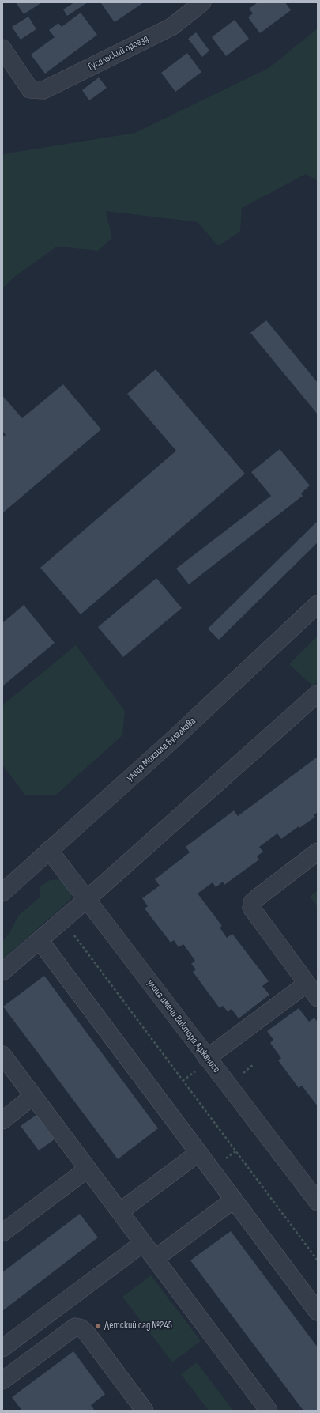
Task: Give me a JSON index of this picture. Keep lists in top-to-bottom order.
{
  "streets": {
    "street": ["Гусельский проезд", "улица Михаила Булгакова", "улица имени Виктора Аржаного"]
  },
  "crossings": [
    ["улица Михаила Булгакова", "улица имени Виктора Аржаного"]
  ],
  "places": ["Детский сад №245"]
}
